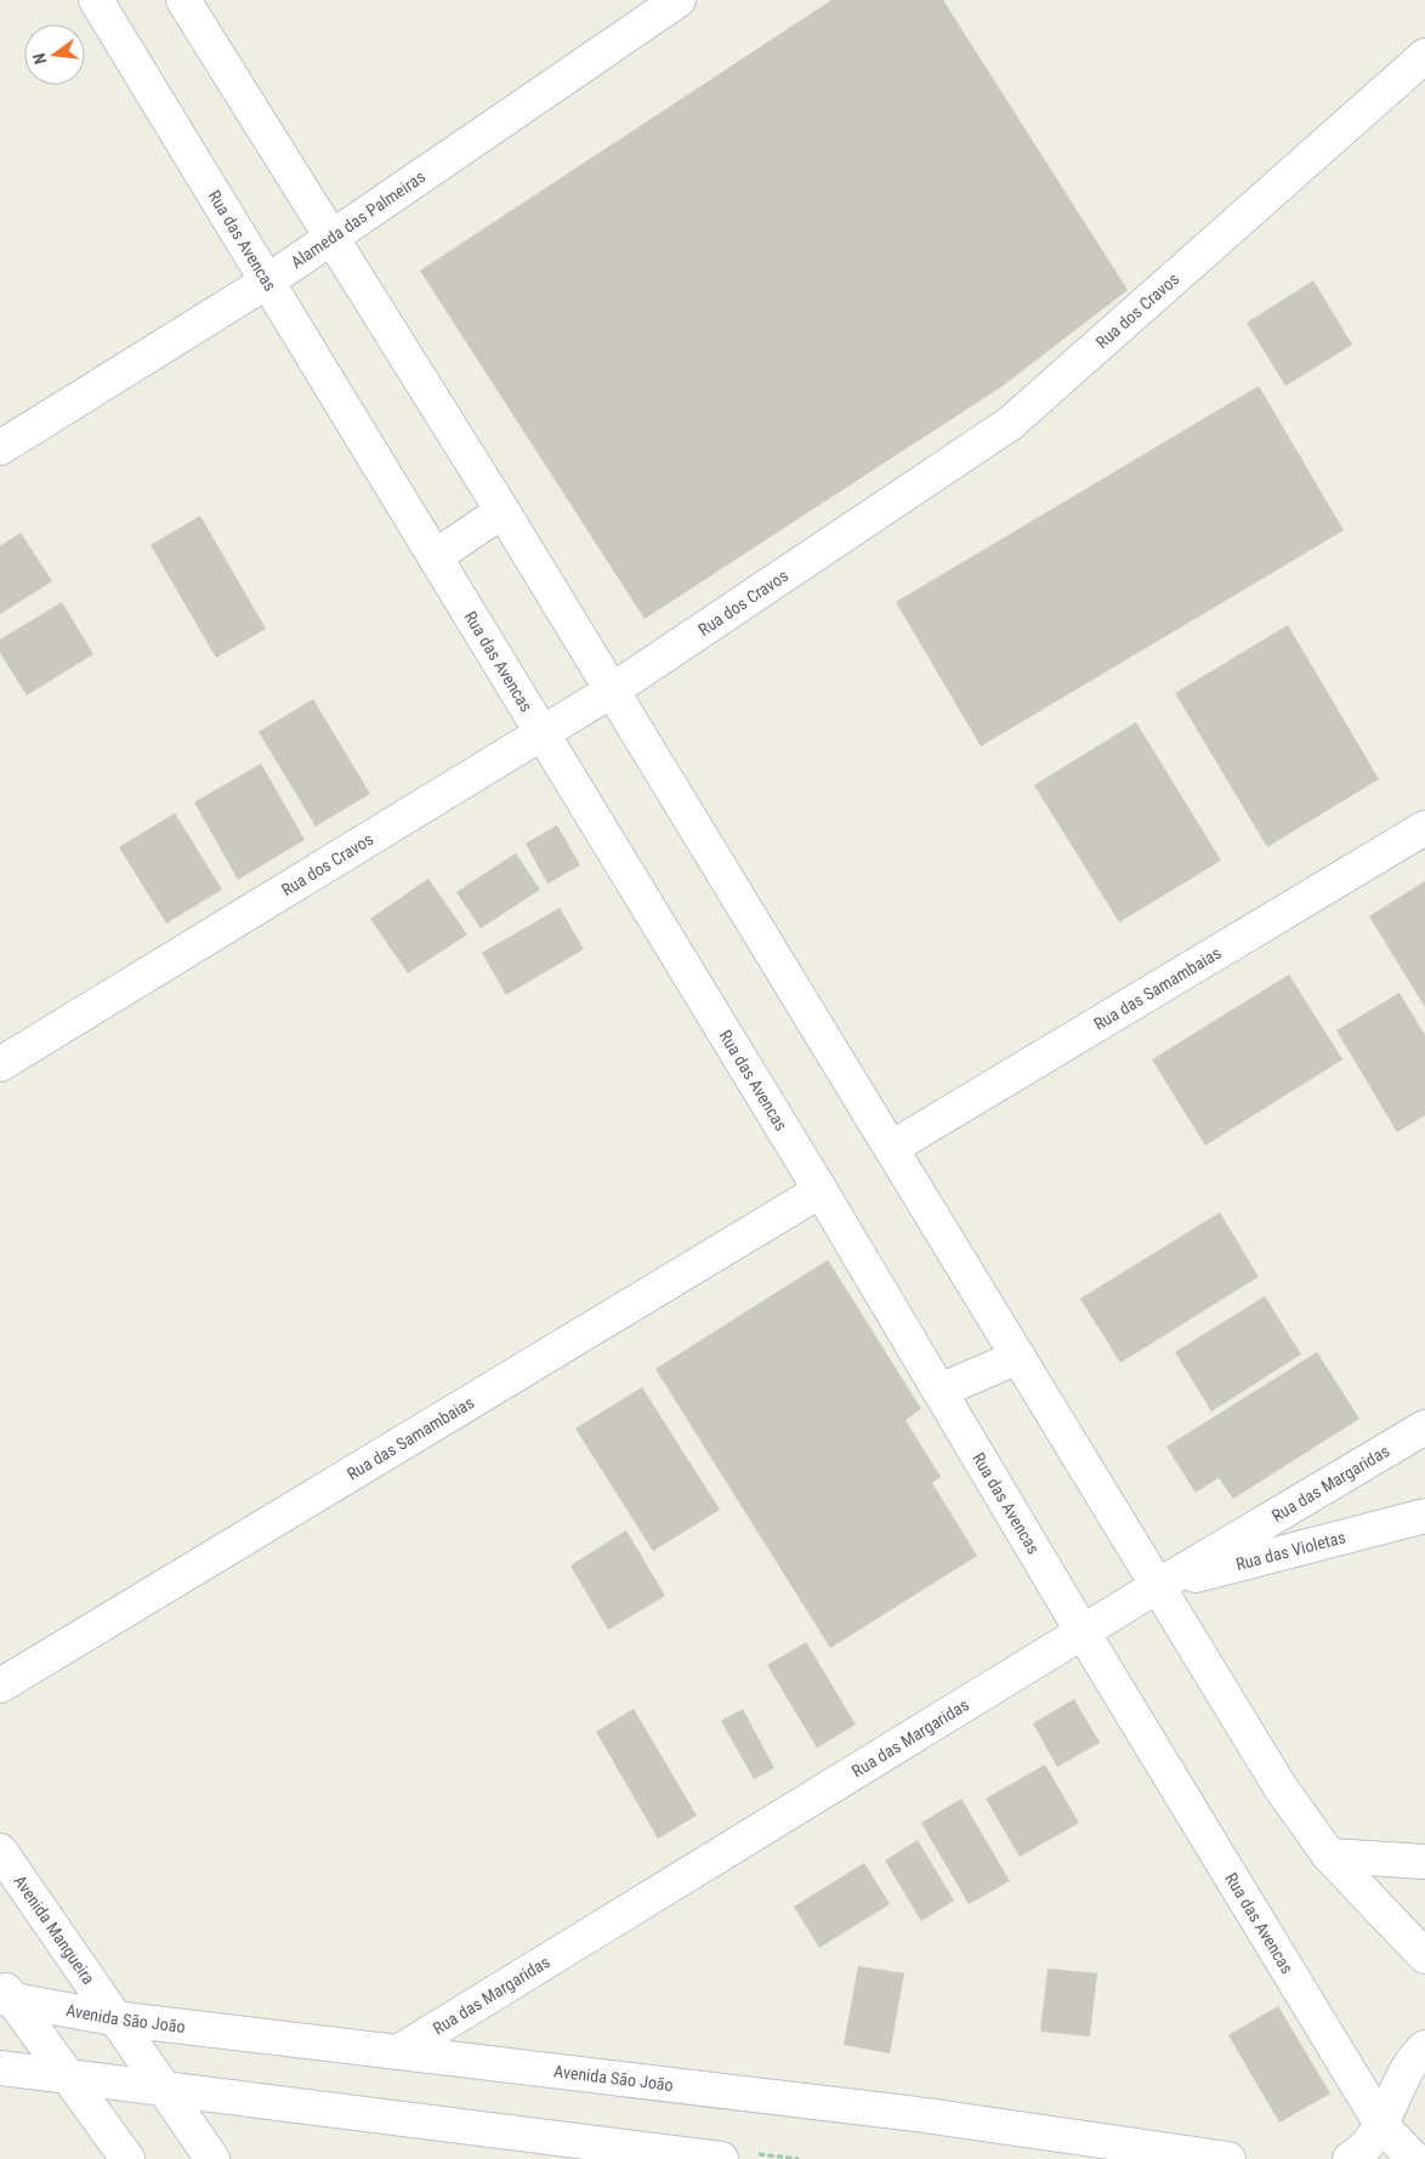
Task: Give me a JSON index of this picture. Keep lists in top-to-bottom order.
{
  "streets": {
    "street": [
      "Alameda das Palmeiras",
      "Rua das Avencas",
      "Rua dos Cravos",
      "Rua das Samambaias",
      "Rua das Margaridas",
      "Rua das Violetas",
      "Avenida Mangueira",
      "Avenida São João"
    ]
  },
  "crossings": [
    ["Alameda das Palmeiras", "Rua das Avencas"],
    ["Rua das Avencas", "Rua dos Cravos"],
    ["Rua das Avencas", "Rua das Samambaias"],
    ["Rua das Avencas", "Rua das Margaridas"],
    ["Rua das Margaridas", "Rua das Violetas"],
    ["Rua das Margaridas", "Avenida São João"],
    ["Avenida Mangueira", "Avenida São João"]
  ],
  "north": "left"
}
